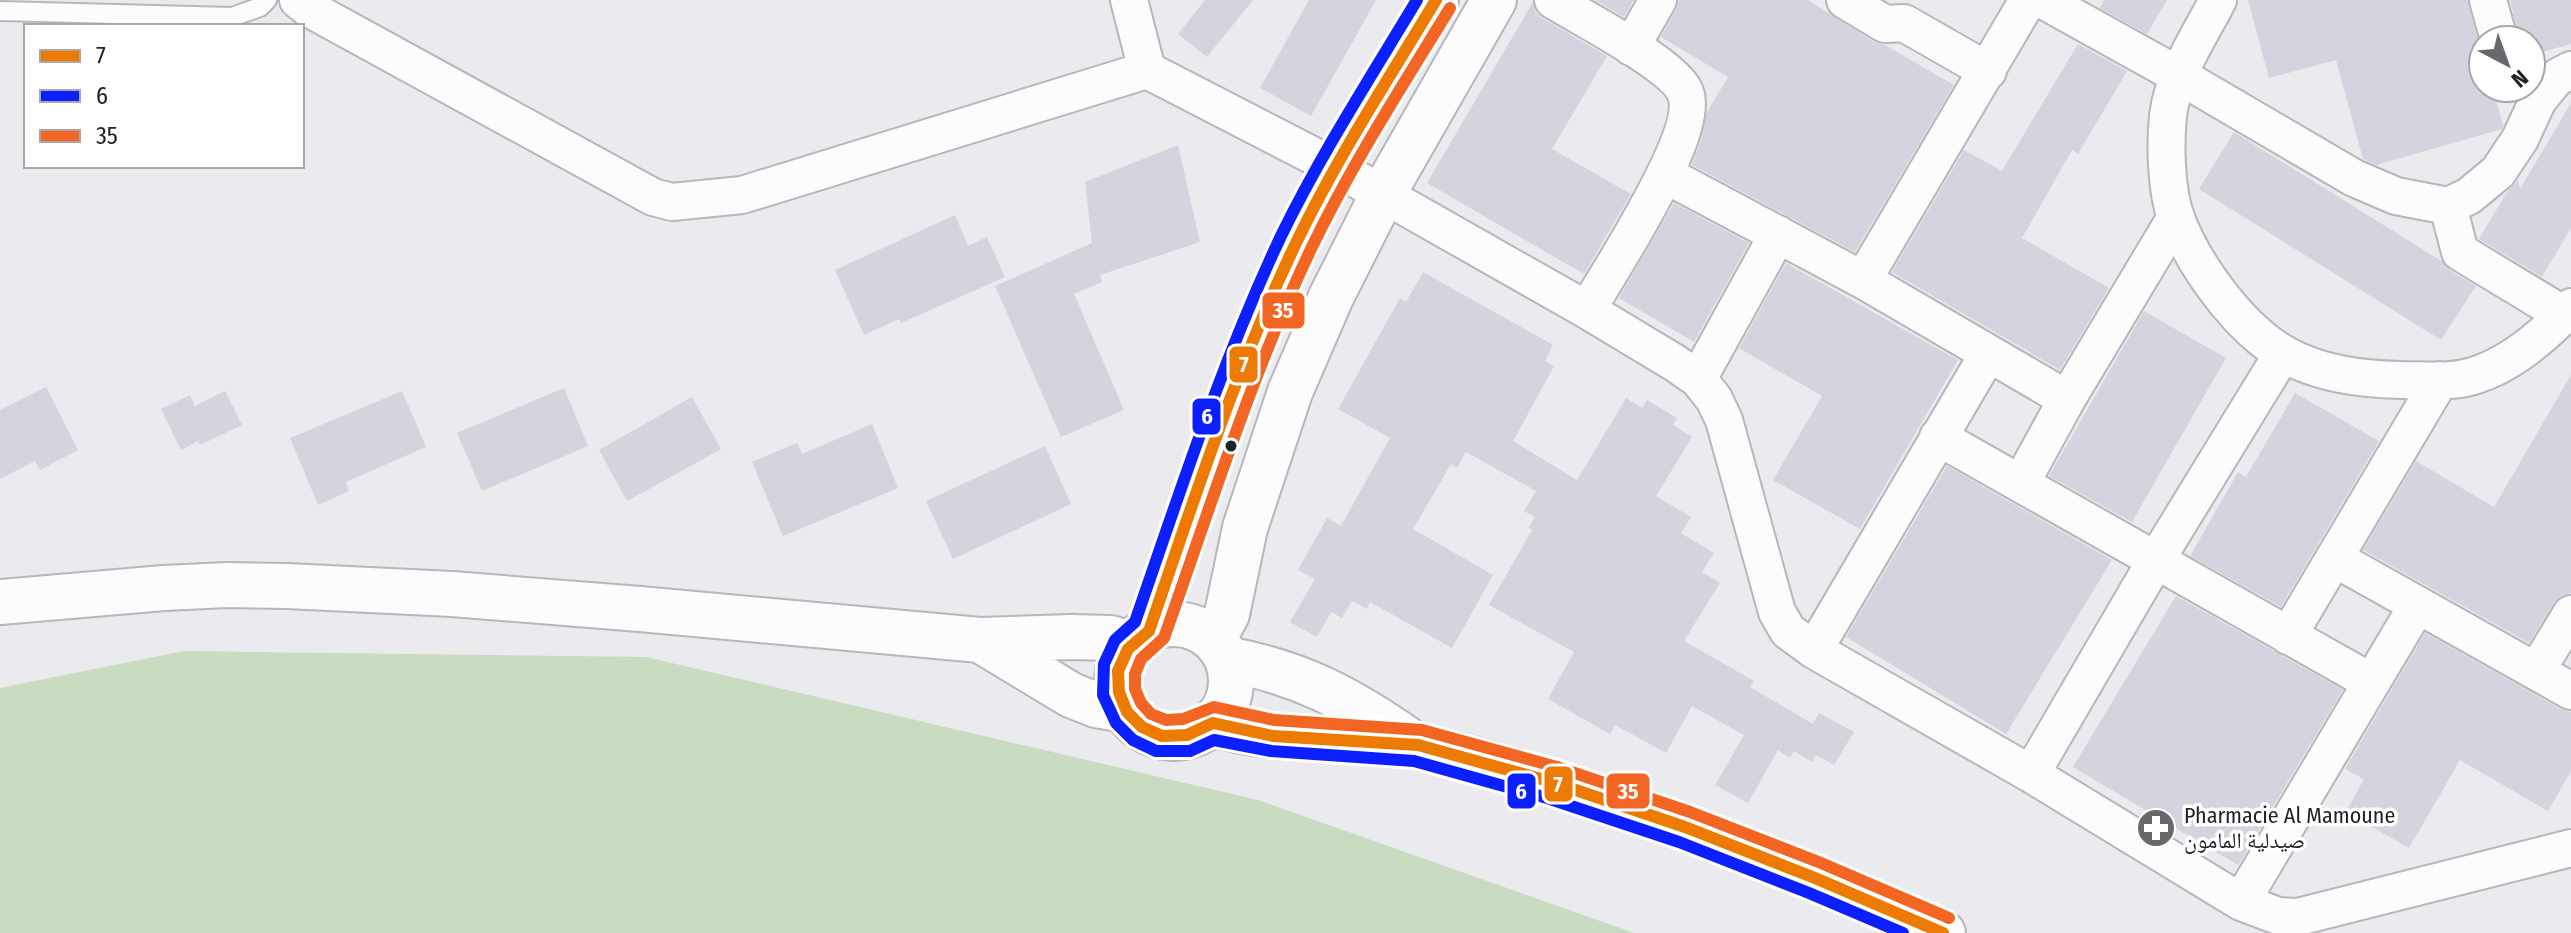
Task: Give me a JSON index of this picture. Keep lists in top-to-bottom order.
{
  "places": {
    "pharmacy": ["Pharmacie Al Mamoune صيدلية المامون"]
  },
  "lines": ["transit line 7", "transit line 6", "transit line 35"],
  "legend": ["7", "6", "35"],
  "north": "bottom right"
}
